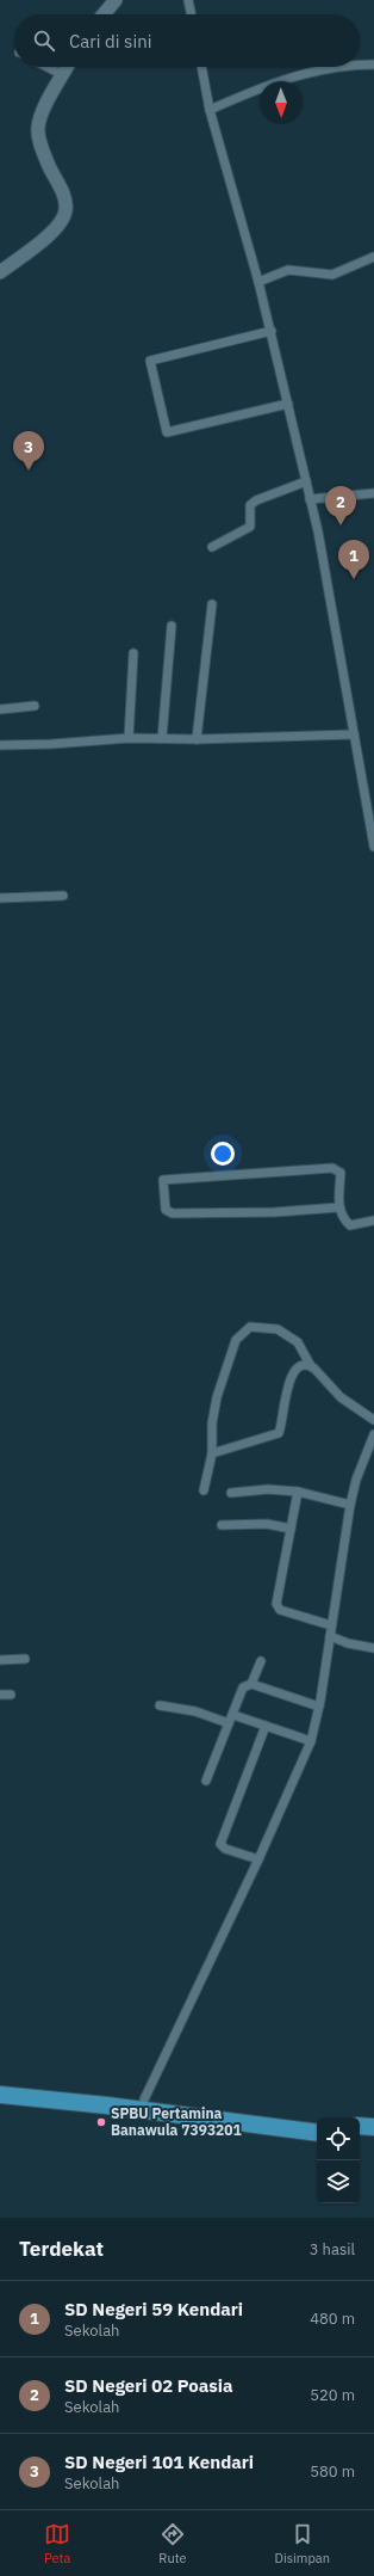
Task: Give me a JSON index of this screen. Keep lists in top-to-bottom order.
{
  "places": ["SPBU Pertamina Banawula 7393201"],
  "north": "bottom",
  "page": {
    "search": "Cari di sini",
    "pins": ["3", "2", "1"],
    "heading": ["Terdekat", "3 hasil"],
    "list": [
      {
        "mark": "1",
        "name": "SD Negeri 59 Kendari",
        "note": "Sekolah",
        "value": "480 m"
      },
      {
        "mark": "2",
        "name": "SD Negeri 02 Poasia",
        "note": "Sekolah",
        "value": "520 m"
      },
      {
        "mark": "3",
        "name": "SD Negeri 101 Kendari",
        "note": "Sekolah",
        "value": "580 m"
      }
    ],
    "nav": ["Peta", "Rute", "Disimpan"]
  }
}
